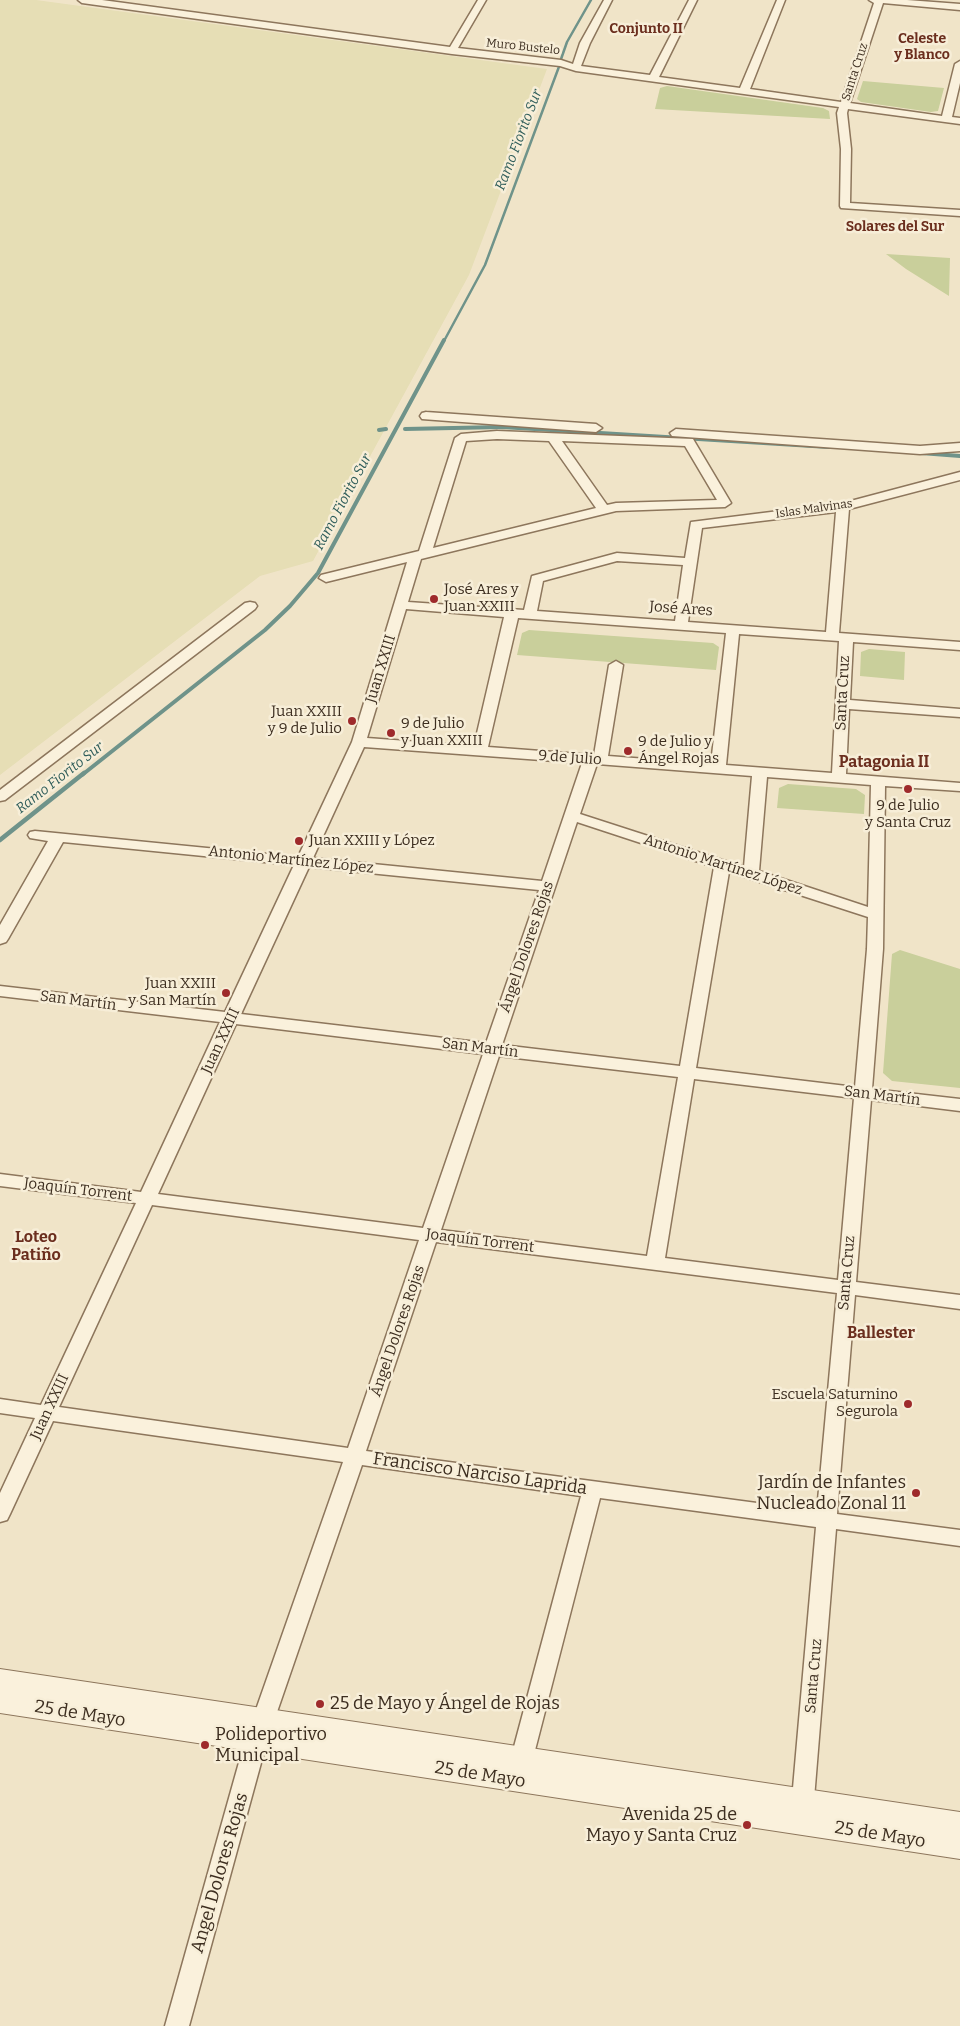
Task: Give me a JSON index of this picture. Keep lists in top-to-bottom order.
{
  "streets": {
    "street": [
      "Muro Bustelo",
      "Santa Cruz",
      "Islas Malvinas",
      "José Ares",
      "Juan XXIII",
      "9 de Julio",
      "Antonio Martínez López",
      "Ángel Dolores Rojas",
      "San Martín",
      "Joaquín Torrent",
      "Francisco Narciso Laprida",
      "25 de Mayo",
      "Angel Dolores Rojas"
    ]
  },
  "crossings": [
    ["Muro Bustelo", "Santa Cruz"],
    ["Santa Cruz", "Islas Malvinas"],
    ["Santa Cruz", "José Ares"],
    ["Santa Cruz", "9 de Julio"],
    ["Santa Cruz", "Antonio Martínez López"],
    ["Santa Cruz", "San Martín"],
    ["Santa Cruz", "Joaquín Torrent"],
    ["Santa Cruz", "Francisco Narciso Laprida"],
    ["Santa Cruz", "25 de Mayo"],
    ["José Ares", "Juan XXIII"],
    ["Juan XXIII", "9 de Julio"],
    ["Juan XXIII", "Antonio Martínez López"],
    ["Juan XXIII", "San Martín"],
    ["Juan XXIII", "Joaquín Torrent"],
    ["Juan XXIII", "Francisco Narciso Laprida"],
    ["Antonio Martínez López", "Ángel Dolores Rojas"],
    ["Ángel Dolores Rojas", "San Martín"],
    ["Ángel Dolores Rojas", "Joaquín Torrent"],
    ["Ángel Dolores Rojas", "Francisco Narciso Laprida"],
    ["Ángel Dolores Rojas", "25 de Mayo"],
    ["Ángel Dolores Rojas", "Angel Dolores Rojas"],
    ["25 de Mayo", "Angel Dolores Rojas"]
  ],
  "districts": [
    "Conjunto II",
    "Celeste y Blanco",
    "Solares del Sur",
    "Patagonia II",
    "Loteo Patiño",
    "Ballester"
  ],
  "water": ["Ramo Fiorito Sur"],
  "places": [
    "José Ares y Juan XXIII",
    "Juan XXIII y 9 de Julio",
    "9 de Julio y Juan XXIII",
    "9 de Julio y Ángel Rojas",
    "9 de Julio y Santa Cruz",
    "Juan XXIII y López",
    "Juan XXIII y San Martín",
    "Escuela Saturnino Segurola",
    "Jardín de Infantes Nucleado Zonal 11",
    "25 de Mayo y Ángel de Rojas",
    "Polideportivo Municipal",
    "Avenida 25 de Mayo y Santa Cruz"
  ]
}
